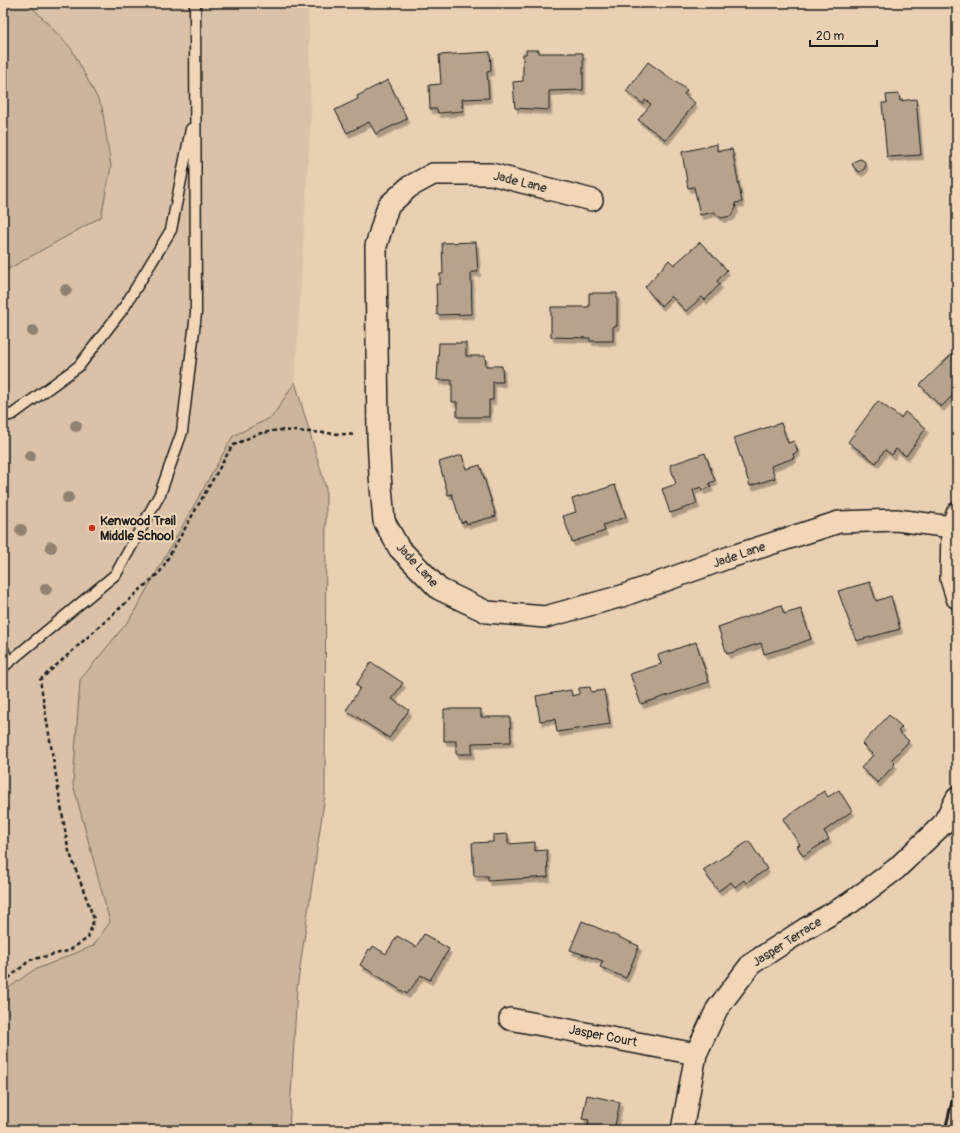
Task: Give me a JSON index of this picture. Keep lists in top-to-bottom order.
{
  "streets": {
    "street": ["Jade Lane", "Jasper Terrace", "Jasper Court"]
  },
  "crossings": [
    ["Jasper Terrace", "Jasper Court"]
  ],
  "places": ["Kenwood Trail Middle School"],
  "scale_bar": "20 m"
}
